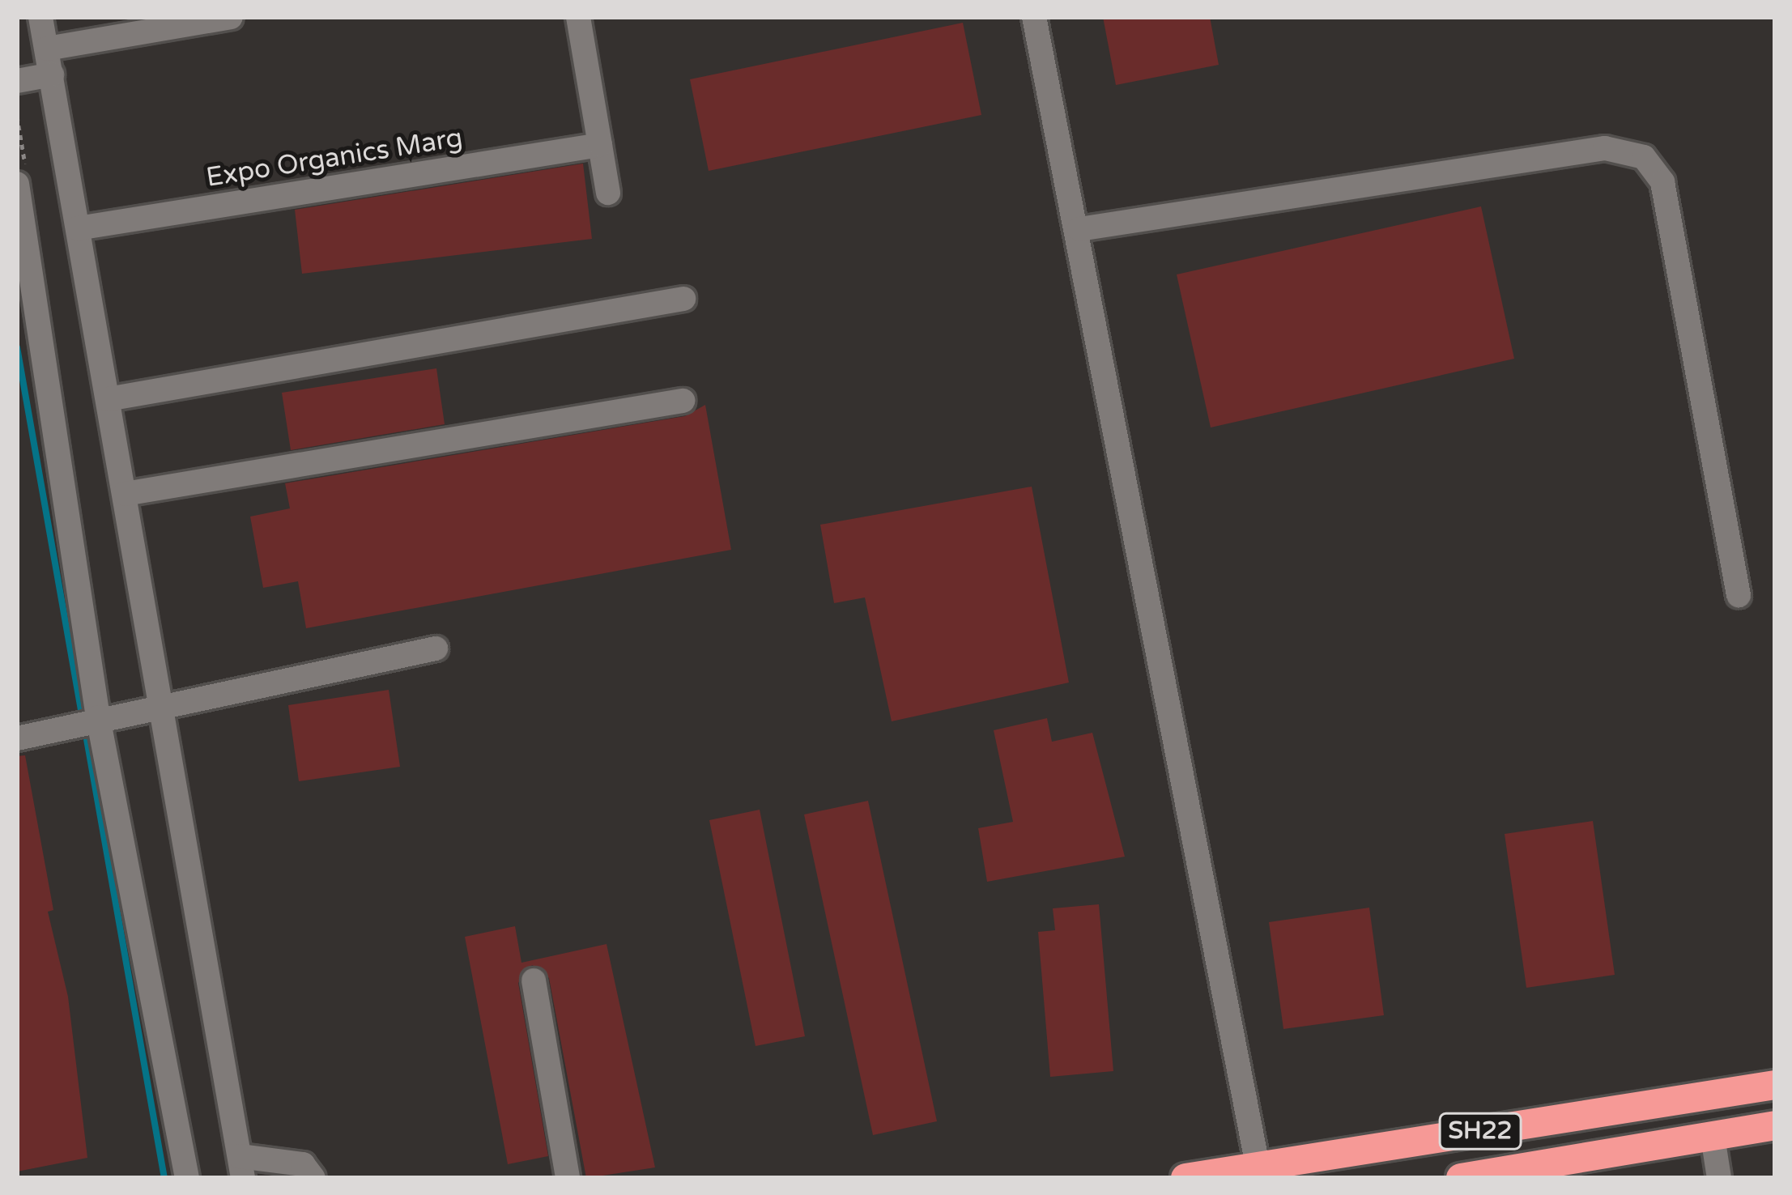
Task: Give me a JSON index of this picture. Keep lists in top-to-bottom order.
{
  "streets": {
    "highway": ["SH22"],
    "street": ["Expo Organics Marg"]
  }
}
